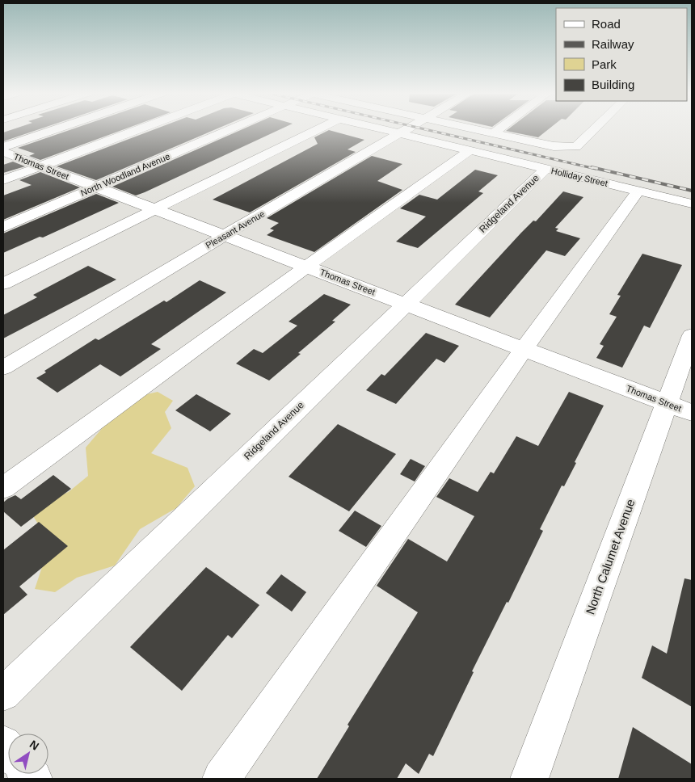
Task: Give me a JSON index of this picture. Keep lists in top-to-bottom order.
{
  "streets": {
    "street": [
      "Thomas Street",
      "North Woodland Avenue",
      "Holliday Street",
      "Ridgeland Avenue",
      "Pleasant Avenue",
      "North Calumet Avenue"
    ]
  },
  "crossings": [
    ["Thomas Street", "North Woodland Avenue"],
    ["Thomas Street", "Ridgeland Avenue"],
    ["Thomas Street", "Pleasant Avenue"],
    ["Thomas Street", "North Calumet Avenue"],
    ["Holliday Street", "Ridgeland Avenue"],
    ["Holliday Street", "Pleasant Avenue"]
  ],
  "legend": [
    "Road",
    "Railway",
    "Park",
    "Building"
  ],
  "north": "top right"
}
